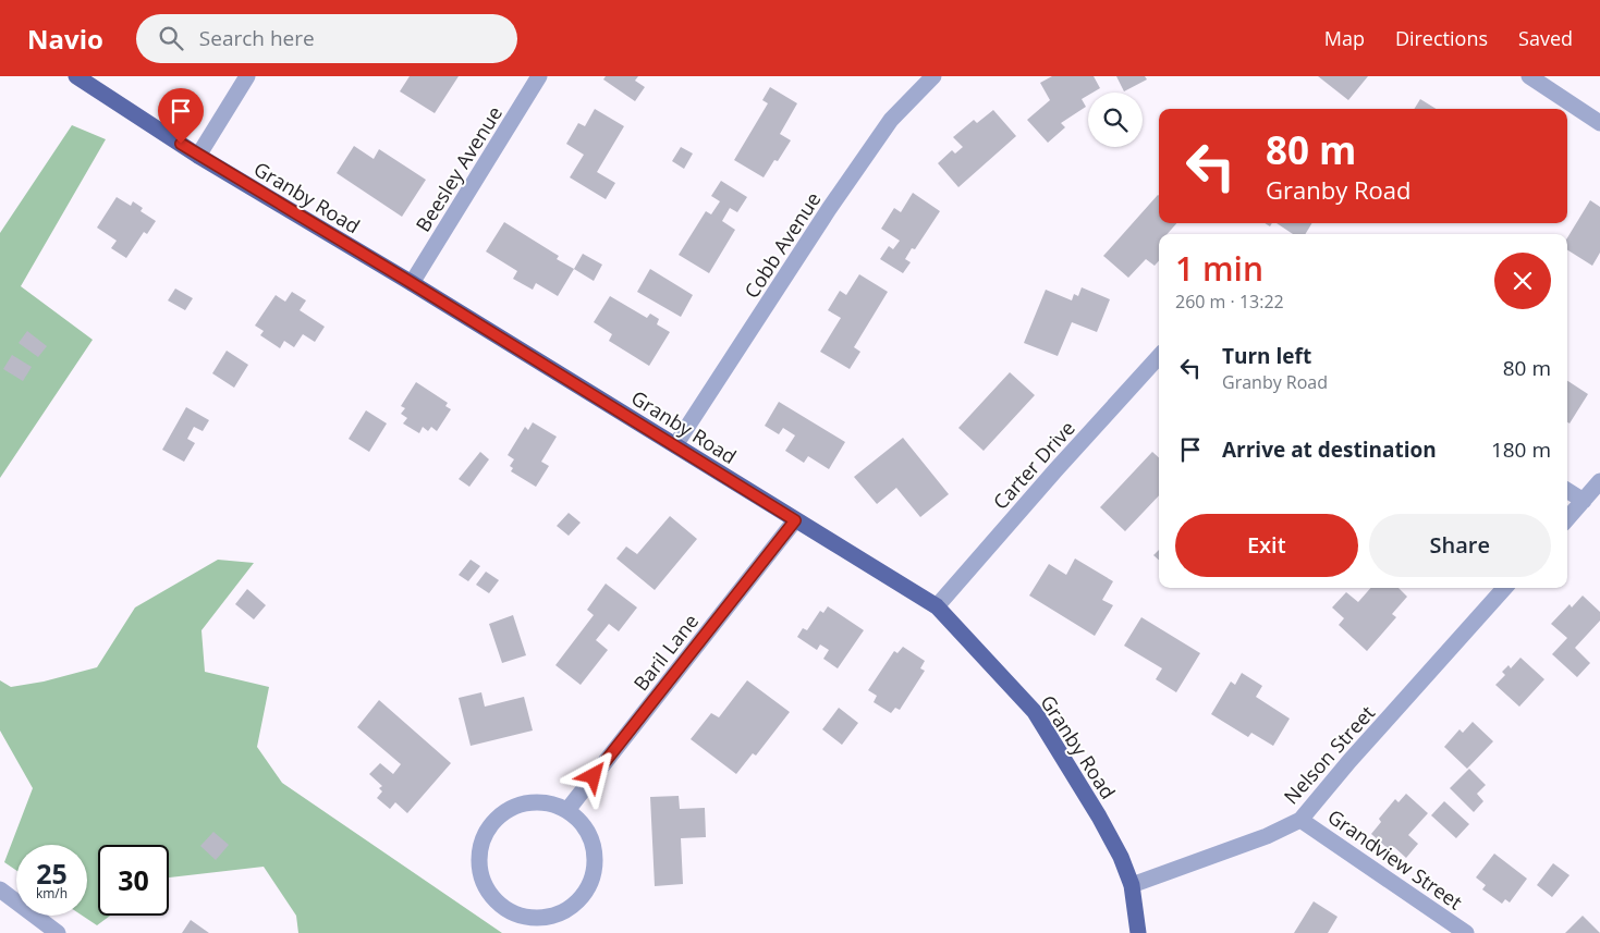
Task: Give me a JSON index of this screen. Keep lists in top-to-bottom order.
{
  "streets": {
    "main road": ["Granby Road"],
    "street": [
      "Beesley Avenue",
      "Cobb Avenue",
      "Carter Drive",
      "Baril Lane",
      "Nelson Street",
      "Grandview Street"
    ]
  },
  "crossings": [
    ["Beesley Avenue", "Granby Road"],
    ["Granby Road", "Cobb Avenue"],
    ["Granby Road", "Carter Drive"],
    ["Granby Road", "Baril Lane"],
    ["Granby Road", "Nelson Street"],
    ["Nelson Street", "Grandview Street"]
  ],
  "page": {
    "header": "Navio",
    "search": "Search here",
    "nav": ["Map", "Directions", "Saved"],
    "turn": ["80 m", "Granby Road"],
    "heading": ["1 min", "260 m · 13:22"],
    "list": [
      {
        "name": "Turn left",
        "note": "Granby Road",
        "value": "80 m"
      },
      {
        "name": "Arrive at destination",
        "value": "180 m"
      }
    ],
    "buttons": ["Exit", "Share"],
    "speed": "25 km/h",
    "limit": "30"
  }
}
